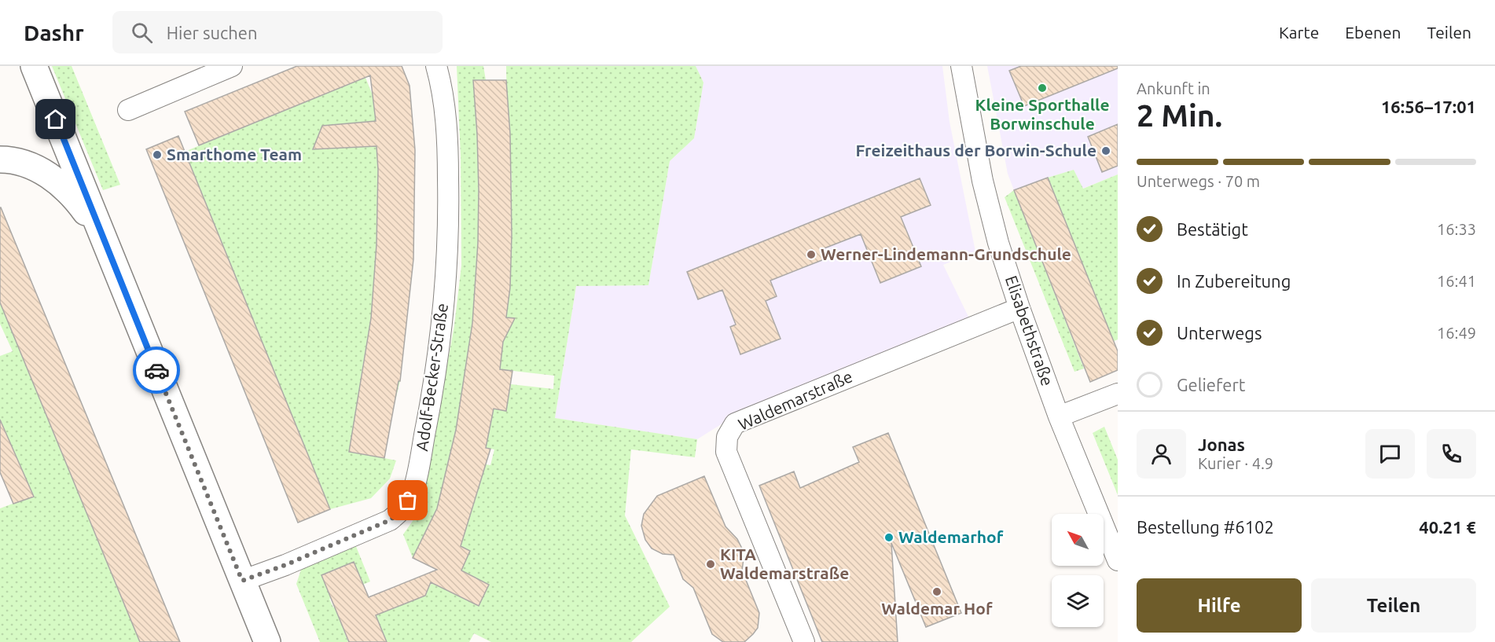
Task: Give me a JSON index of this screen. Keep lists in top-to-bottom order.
{
  "streets": {
    "street": ["Elisabethstraße", "Adolf-Becker-Straße", "Waldemarstraße"]
  },
  "crossings": [
    ["Elisabethstraße", "Waldemarstraße"]
  ],
  "places": [
    "Kleine Sporthalle Borwinschule",
    "Freizeithaus der Borwin-Schule",
    "Smarthome Team",
    "Werner-Lindemann-Grundschule",
    "Waldemarhof",
    "KITA Waldemarstraße",
    "Waldemar Hof"
  ],
  "north": "top left",
  "page": {
    "header": "Dashr",
    "search": "Hier suchen",
    "nav": ["Karte", "Ebenen", "Teilen"],
    "heading": ["2 Min.", "Ankunft in", "16:56–17:01"],
    "panel": [
      "Jonas",
      "Kurier · 4.9",
      "Bestellung #6102",
      "40.21 €"
    ],
    "bar": "Unterwegs · 70 m",
    "list": [
      ["Bestätigt", "16:33"],
      ["In Zubereitung", "16:41"],
      ["Unterwegs", "16:49"],
      "Geliefert"
    ],
    "buttons": ["Hilfe", "Teilen"]
  }
}
